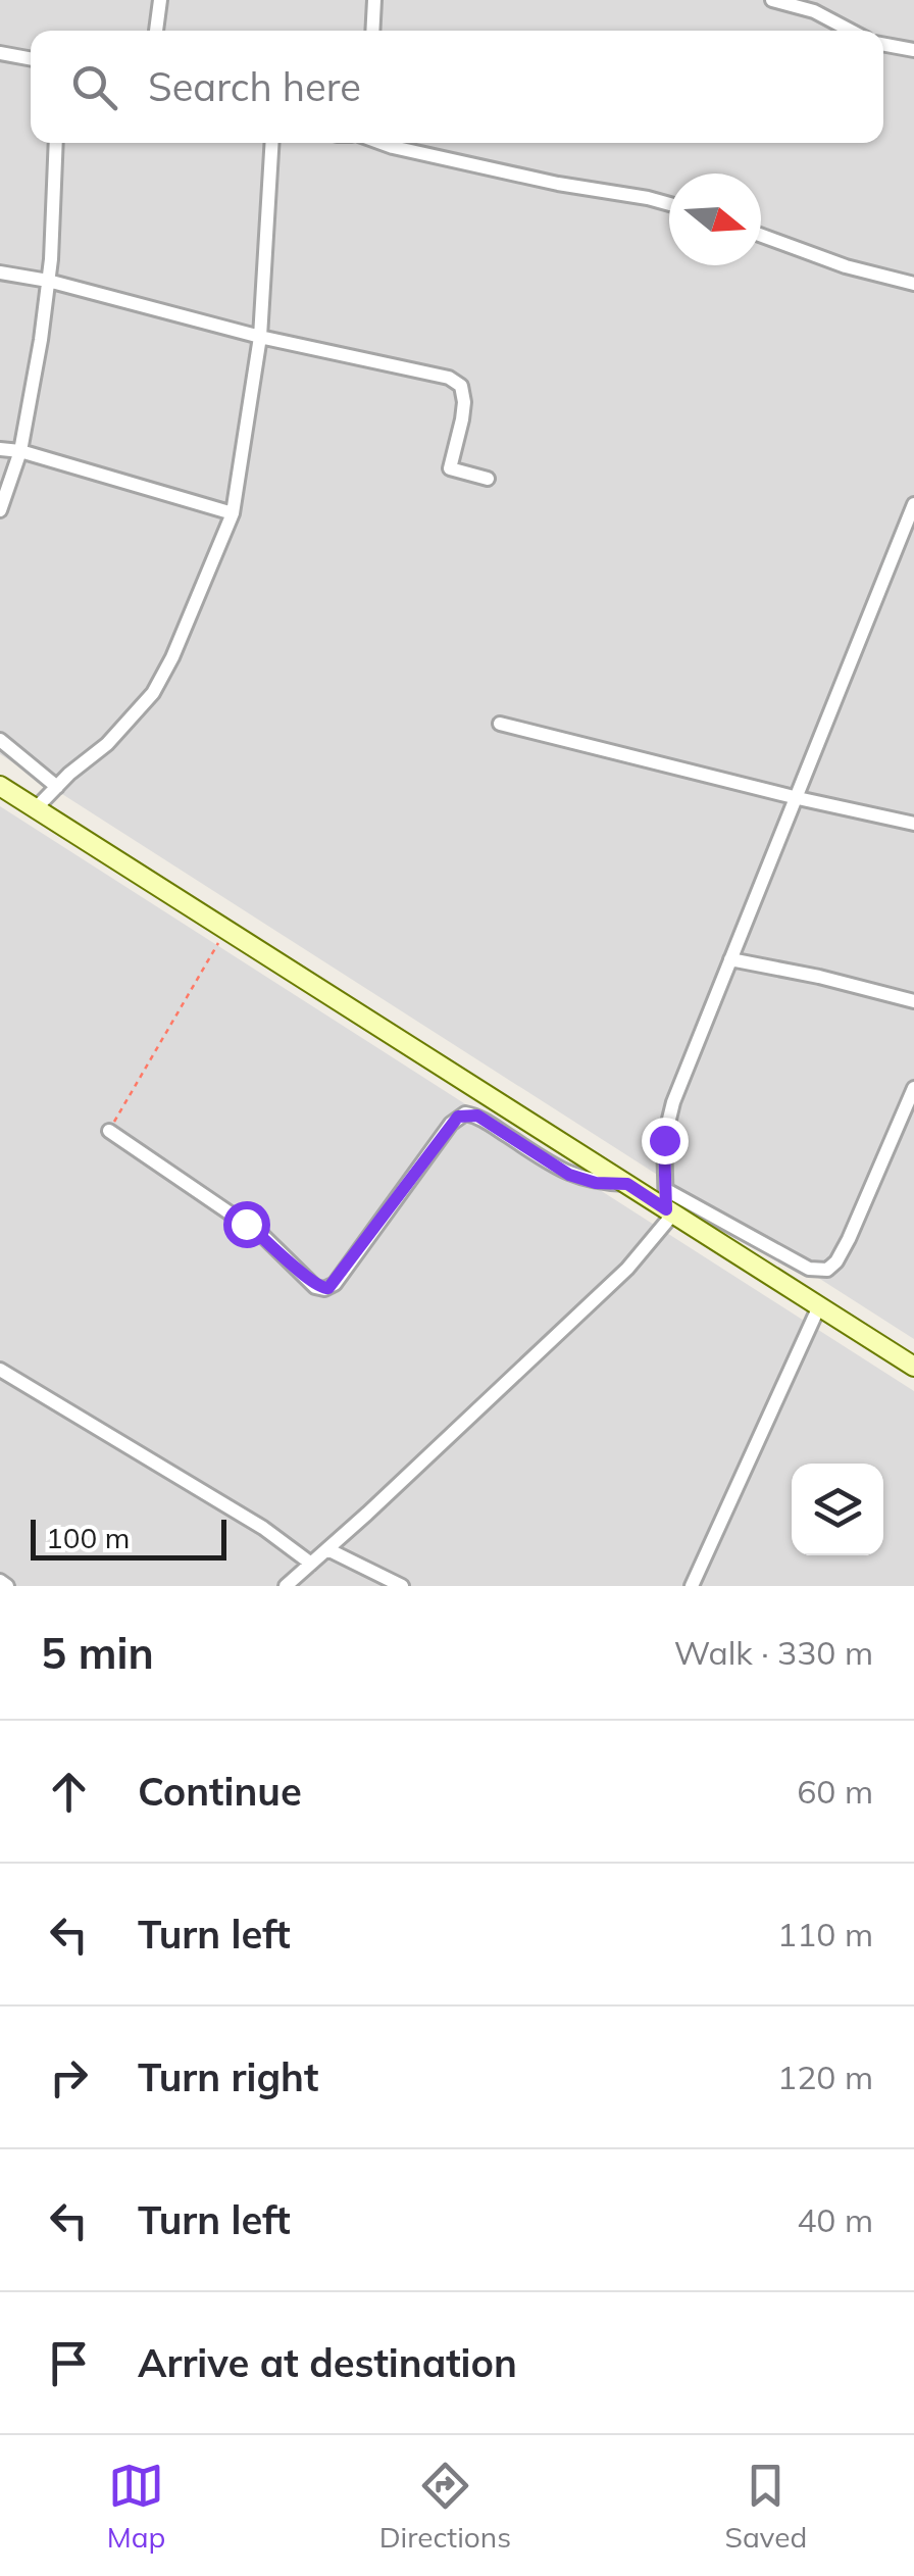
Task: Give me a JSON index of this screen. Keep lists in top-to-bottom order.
{
  "scale_bar": "100 m",
  "north": "right",
  "page": {
    "search": "Search here",
    "scale": "100 m",
    "heading": ["5 min", "Walk · 330 m"],
    "list": [
      ["Continue", "60 m"],
      ["Turn left", "110 m"],
      ["Turn right", "120 m"],
      ["Turn left", "40 m"],
      "Arrive at destination"
    ],
    "nav": ["Map", "Directions", "Saved"]
  }
}
